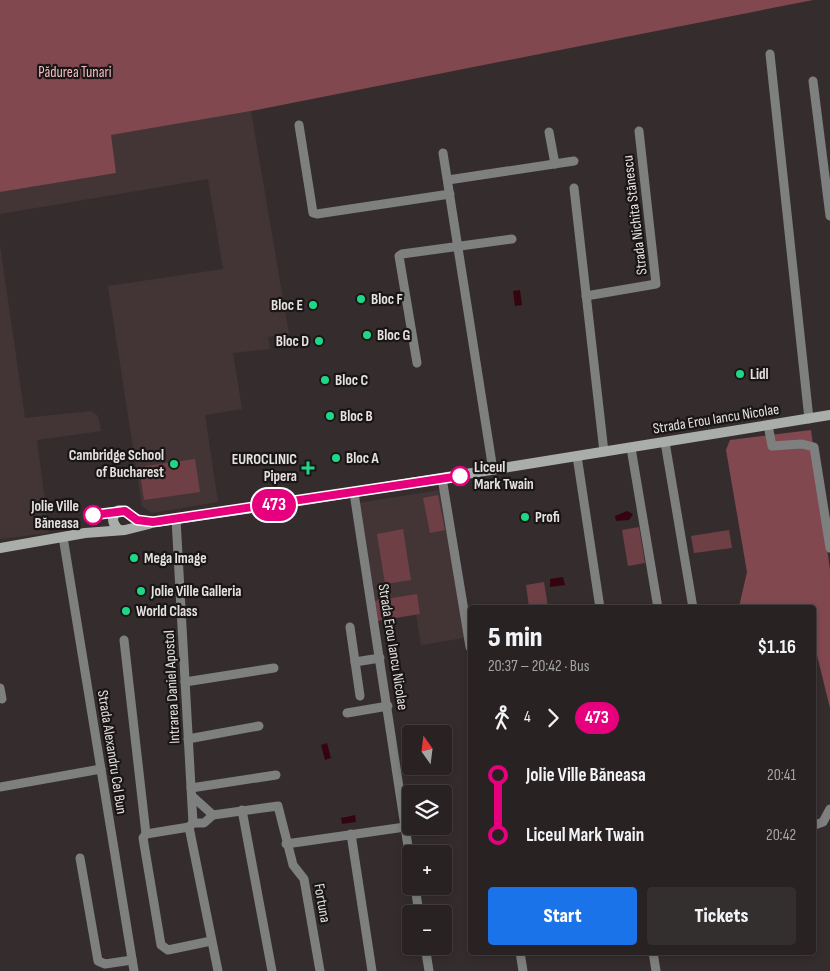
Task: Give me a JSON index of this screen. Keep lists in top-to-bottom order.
{
  "streets": {
    "street": [
      "Strada Nichita Stănescu",
      "Strada Erou Iancu Nicolae",
      "Intrarea Daniel Apostol",
      "Strada Alexandru Cel Bun",
      "Fortuna"
    ]
  },
  "crossings": [
    ["Strada Erou Iancu Nicolae", "Intrarea Daniel Apostol"],
    ["Strada Erou Iancu Nicolae", "Strada Alexandru Cel Bun"]
  ],
  "parks": ["Pădurea Tunari"],
  "places": {
    "other": [
      "Bloc F",
      "Bloc E",
      "Bloc G",
      "Bloc D",
      "Lidl",
      "Bloc C",
      "Bloc B",
      "Bloc A",
      "Cambridge School of Bucharest",
      "Liceul Mark Twain",
      "Jolie Ville Băneasa",
      "Profi",
      "Mega Image",
      "Jolie Ville Galleria",
      "World Class"
    ],
    "health": ["EUROCLINIC Pipera"]
  },
  "lines": ["bus line 473"],
  "north": "top",
  "page": {
    "on_map": "473",
    "heading": ["5 min", "20:37 – 20:42 · Bus", "$1.16"],
    "legs": ["4", "473"],
    "map_buttons": ["+", "−"],
    "list": [
      {
        "name": "Jolie Ville Băneasa",
        "value": "20:41"
      },
      {
        "name": "Liceul Mark Twain",
        "value": "20:42"
      }
    ],
    "buttons": ["Start", "Tickets"]
  }
}
